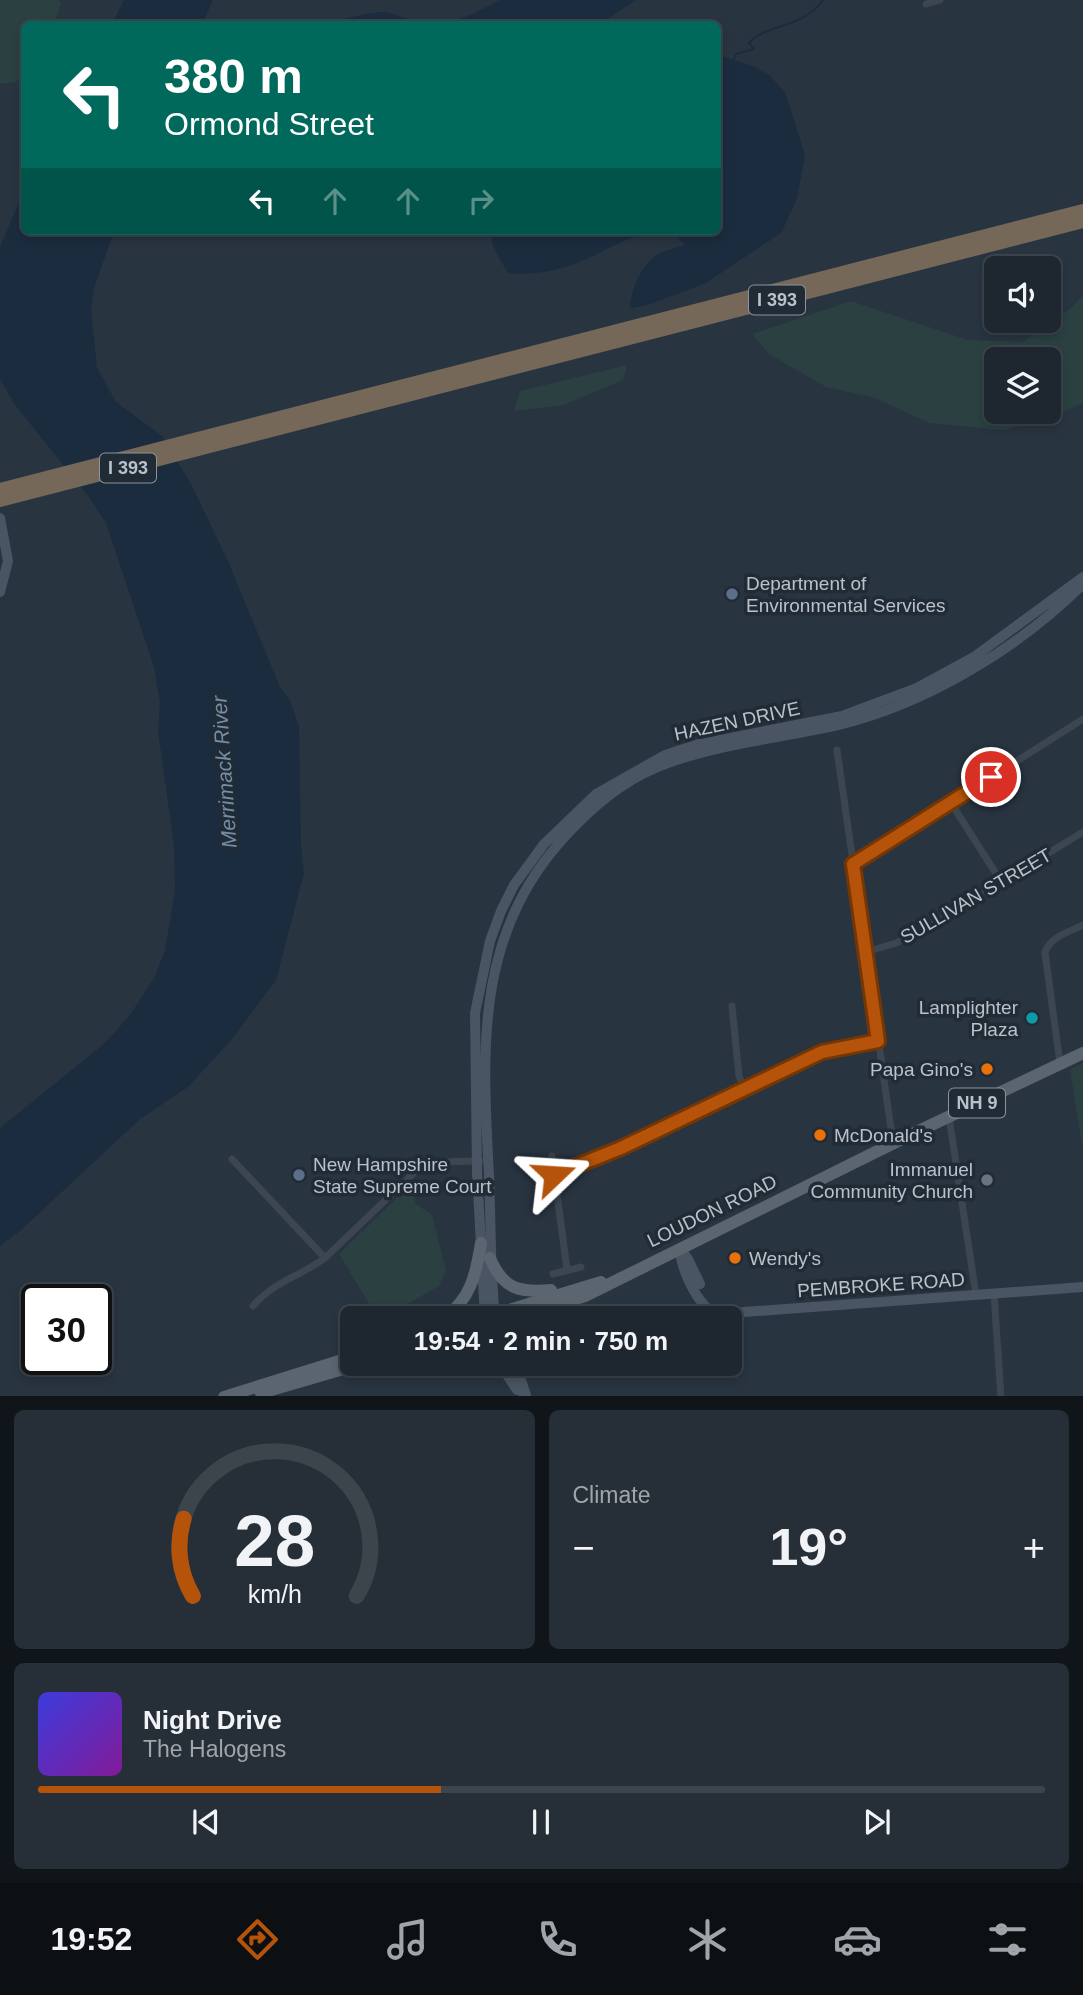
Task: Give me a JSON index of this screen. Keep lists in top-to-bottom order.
{
  "streets": {
    "highway": ["I 393"],
    "main road": ["NH 9", "LOUDON ROAD"],
    "street": ["HAZEN DRIVE", "SULLIVAN STREET", "PEMBROKE ROAD"]
  },
  "water": ["Merrimack River"],
  "places": [
    "Department of Environmental Services",
    "Lamplighter Plaza",
    "Papa Gino's",
    "McDonald's",
    "New Hampshire State Supreme Court",
    "Immanuel Community Church",
    "Wendy's"
  ],
  "page": {
    "turn": ["380 m", "Ormond Street"],
    "limit": "30",
    "trip": "19:54 · 2 min · 750 m",
    "tile": "Climate",
    "heat": ["−", "19°", "+"],
    "song": ["Night Drive", "The Halogens"],
    "tabs": "19:52",
    "gauge": ["28", "km/h"]
  }
}
